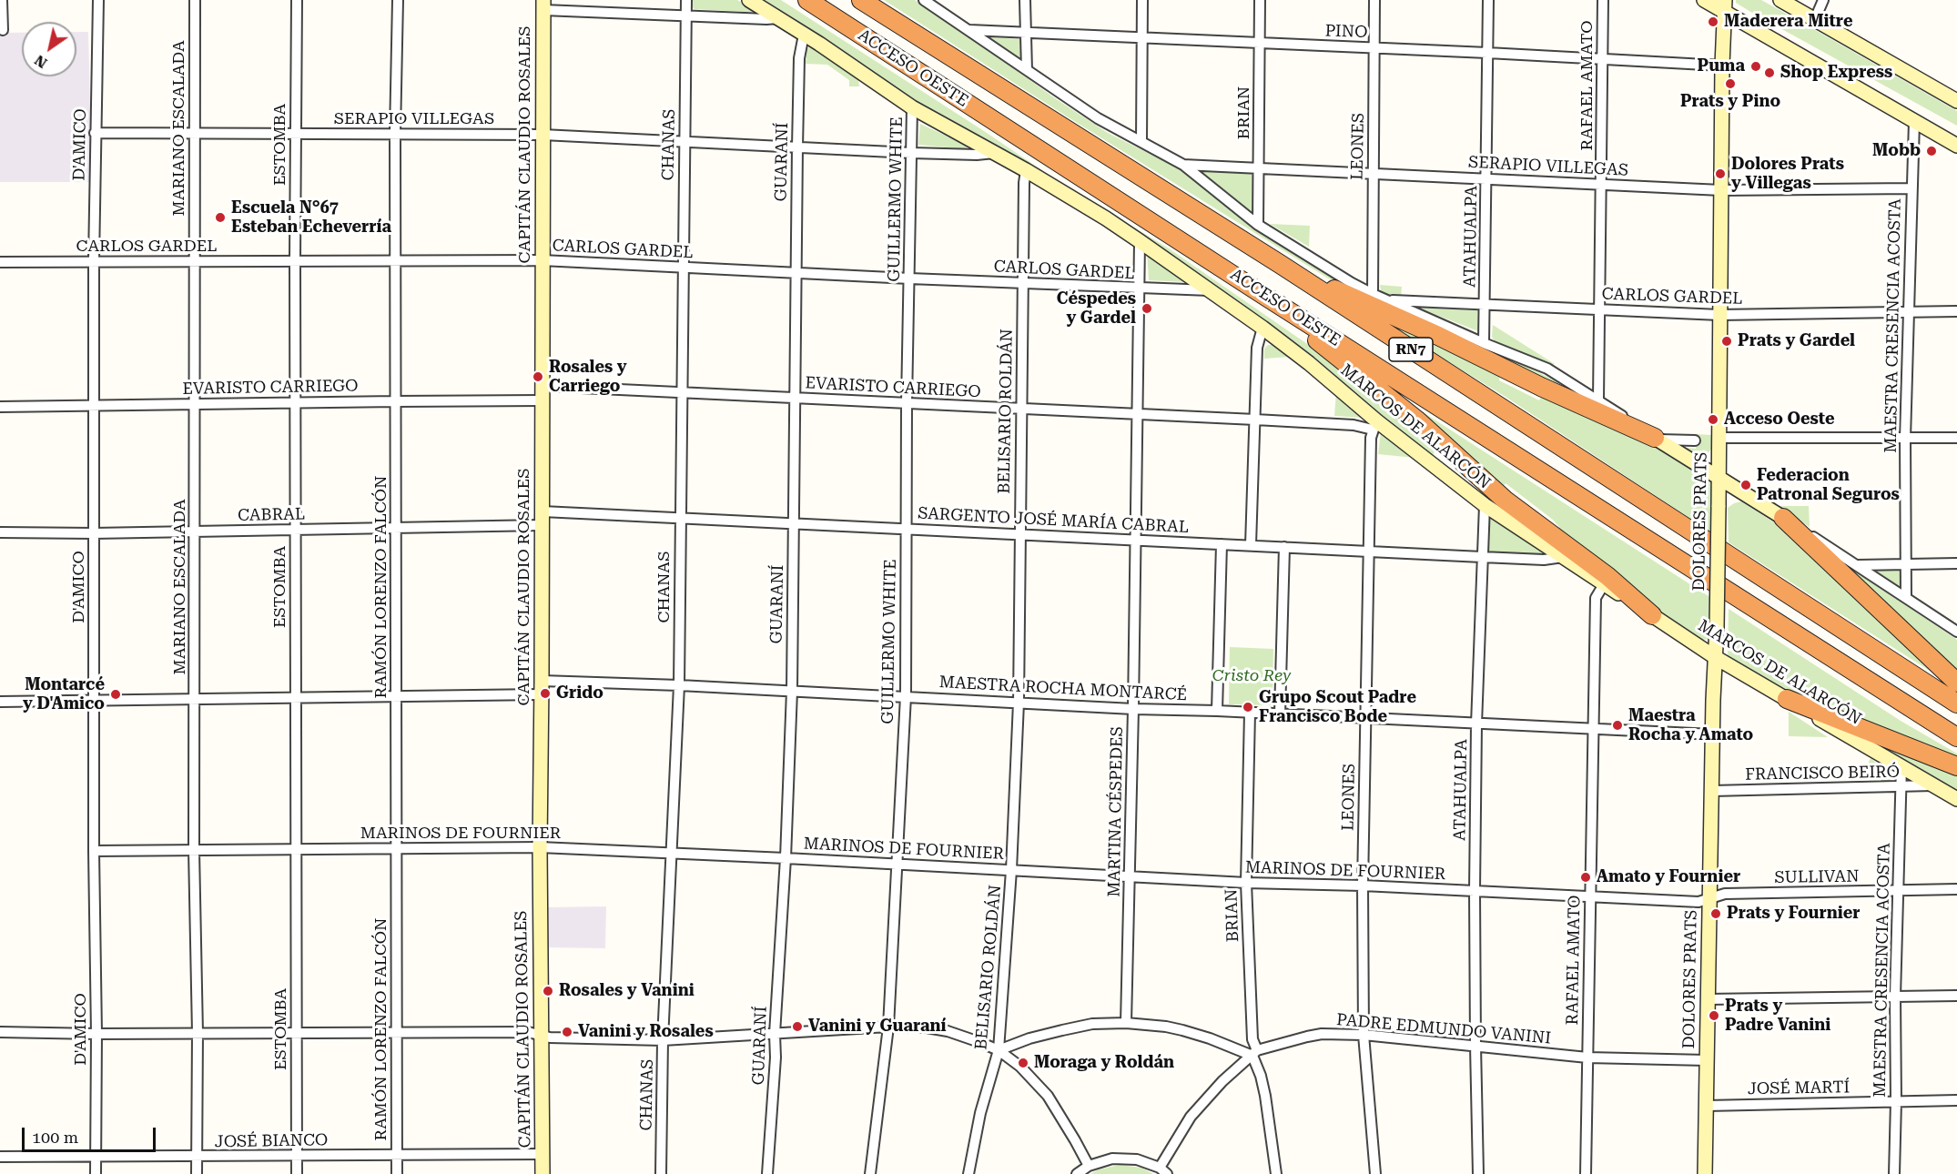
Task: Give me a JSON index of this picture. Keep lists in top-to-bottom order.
{
  "streets": {
    "highway": ["ACCESO OESTE", "RN7"],
    "street": [
      "PINO",
      "RAFAEL AMATO",
      "BRIAN",
      "SERAPIO VILLEGAS",
      "MARIANO ESCALADA",
      "D'AMICO",
      "ESTOMBA",
      "CAPITÁN CLAUDIO ROSALES",
      "CHANAS",
      "LEONES",
      "GUARANÍ",
      "GUILLERMO WHITE",
      "ATAHUALPA",
      "CARLOS GARDEL",
      "MAESTRA CRESENCIA ACOSTA",
      "EVARISTO CARRIEGO",
      "BELISARIO ROLDÁN",
      "MARCOS DE ALARCÓN",
      "CABRAL",
      "SARGENTO JOSÉ MARÍA CABRAL",
      "DOLORES PRATS",
      "RAMÓN LORENZO FALCÓN",
      "MAESTRA ROCHA MONTARCÉ",
      "FRANCISCO BEIRÓ",
      "MARTINA CÉSPEDES",
      "MARINOS DE FOURNIER",
      "SULLIVAN",
      "PADRE EDMUNDO VANINI",
      "JOSÉ MARTÍ",
      "JOSÉ BIANCO"
    ]
  },
  "crossings": [
    ["PINO", "RAFAEL AMATO"],
    ["PINO", "BRIAN"],
    ["PINO", "LEONES"],
    ["PINO", "ATAHUALPA"],
    ["PINO", "DOLORES PRATS"],
    ["RAFAEL AMATO", "SERAPIO VILLEGAS"],
    ["RAFAEL AMATO", "CARLOS GARDEL"],
    ["RAFAEL AMATO", "MARCOS DE ALARCÓN"],
    ["RAFAEL AMATO", "MAESTRA ROCHA MONTARCÉ"],
    ["RAFAEL AMATO", "MARINOS DE FOURNIER"],
    ["RAFAEL AMATO", "PADRE EDMUNDO VANINI"],
    ["BRIAN", "SERAPIO VILLEGAS"],
    ["BRIAN", "MAESTRA ROCHA MONTARCÉ"],
    ["BRIAN", "MARINOS DE FOURNIER"],
    ["BRIAN", "PADRE EDMUNDO VANINI"],
    ["SERAPIO VILLEGAS", "MARIANO ESCALADA"],
    ["SERAPIO VILLEGAS", "D'AMICO"],
    ["SERAPIO VILLEGAS", "ESTOMBA"],
    ["SERAPIO VILLEGAS", "CAPITÁN CLAUDIO ROSALES"],
    ["SERAPIO VILLEGAS", "CHANAS"],
    ["SERAPIO VILLEGAS", "LEONES"],
    ["SERAPIO VILLEGAS", "GUARANÍ"],
    ["SERAPIO VILLEGAS", "GUILLERMO WHITE"],
    ["SERAPIO VILLEGAS", "ATAHUALPA"],
    ["SERAPIO VILLEGAS", "MAESTRA CRESENCIA ACOSTA"],
    ["SERAPIO VILLEGAS", "MARCOS DE ALARCÓN"],
    ["SERAPIO VILLEGAS", "DOLORES PRATS"],
    ["SERAPIO VILLEGAS", "RAMÓN LORENZO FALCÓN"],
    ["MARIANO ESCALADA", "CARLOS GARDEL"],
    ["MARIANO ESCALADA", "EVARISTO CARRIEGO"],
    ["MARIANO ESCALADA", "CABRAL"],
    ["MARIANO ESCALADA", "MAESTRA ROCHA MONTARCÉ"],
    ["MARIANO ESCALADA", "MARINOS DE FOURNIER"],
    ["MARIANO ESCALADA", "JOSÉ BIANCO"],
    ["D'AMICO", "CARLOS GARDEL"],
    ["D'AMICO", "EVARISTO CARRIEGO"],
    ["D'AMICO", "CABRAL"],
    ["D'AMICO", "MAESTRA ROCHA MONTARCÉ"],
    ["D'AMICO", "MARINOS DE FOURNIER"],
    ["D'AMICO", "JOSÉ BIANCO"],
    ["ESTOMBA", "CARLOS GARDEL"],
    ["ESTOMBA", "EVARISTO CARRIEGO"],
    ["ESTOMBA", "CABRAL"],
    ["ESTOMBA", "MAESTRA ROCHA MONTARCÉ"],
    ["ESTOMBA", "MARINOS DE FOURNIER"],
    ["ESTOMBA", "JOSÉ BIANCO"],
    ["CAPITÁN CLAUDIO ROSALES", "CARLOS GARDEL"],
    ["CAPITÁN CLAUDIO ROSALES", "EVARISTO CARRIEGO"],
    ["CAPITÁN CLAUDIO ROSALES", "CABRAL"],
    ["CAPITÁN CLAUDIO ROSALES", "SARGENTO JOSÉ MARÍA CABRAL"],
    ["CAPITÁN CLAUDIO ROSALES", "MAESTRA ROCHA MONTARCÉ"],
    ["CAPITÁN CLAUDIO ROSALES", "MARINOS DE FOURNIER"],
    ["CAPITÁN CLAUDIO ROSALES", "JOSÉ BIANCO"],
    ["CHANAS", "CARLOS GARDEL"],
    ["CHANAS", "EVARISTO CARRIEGO"],
    ["CHANAS", "SARGENTO JOSÉ MARÍA CABRAL"],
    ["CHANAS", "MAESTRA ROCHA MONTARCÉ"],
    ["CHANAS", "MARINOS DE FOURNIER"],
    ["LEONES", "EVARISTO CARRIEGO"],
    ["LEONES", "MARCOS DE ALARCÓN"],
    ["LEONES", "SARGENTO JOSÉ MARÍA CABRAL"],
    ["LEONES", "MAESTRA ROCHA MONTARCÉ"],
    ["LEONES", "MARINOS DE FOURNIER"],
    ["LEONES", "PADRE EDMUNDO VANINI"],
    ["GUARANÍ", "CARLOS GARDEL"],
    ["GUARANÍ", "EVARISTO CARRIEGO"],
    ["GUARANÍ", "MARCOS DE ALARCÓN"],
    ["GUARANÍ", "SARGENTO JOSÉ MARÍA CABRAL"],
    ["GUARANÍ", "MAESTRA ROCHA MONTARCÉ"],
    ["GUARANÍ", "MARINOS DE FOURNIER"],
    ["GUILLERMO WHITE", "CARLOS GARDEL"],
    ["GUILLERMO WHITE", "EVARISTO CARRIEGO"],
    ["GUILLERMO WHITE", "MARCOS DE ALARCÓN"],
    ["GUILLERMO WHITE", "SARGENTO JOSÉ MARÍA CABRAL"],
    ["GUILLERMO WHITE", "MAESTRA ROCHA MONTARCÉ"],
    ["GUILLERMO WHITE", "MARINOS DE FOURNIER"],
    ["ATAHUALPA", "CARLOS GARDEL"],
    ["ATAHUALPA", "MARCOS DE ALARCÓN"],
    ["ATAHUALPA", "SARGENTO JOSÉ MARÍA CABRAL"],
    ["ATAHUALPA", "MAESTRA ROCHA MONTARCÉ"],
    ["ATAHUALPA", "MARINOS DE FOURNIER"],
    ["ATAHUALPA", "PADRE EDMUNDO VANINI"],
    ["CARLOS GARDEL", "MAESTRA CRESENCIA ACOSTA"],
    ["CARLOS GARDEL", "BELISARIO ROLDÁN"],
    ["CARLOS GARDEL", "MARCOS DE ALARCÓN"],
    ["CARLOS GARDEL", "DOLORES PRATS"],
    ["CARLOS GARDEL", "RAMÓN LORENZO FALCÓN"],
    ["CARLOS GARDEL", "MARTINA CÉSPEDES"],
    ["MAESTRA CRESENCIA ACOSTA", "MARCOS DE ALARCÓN"],
    ["MAESTRA CRESENCIA ACOSTA", "FRANCISCO BEIRÓ"],
    ["MAESTRA CRESENCIA ACOSTA", "SULLIVAN"],
    ["MAESTRA CRESENCIA ACOSTA", "JOSÉ MARTÍ"],
    ["EVARISTO CARRIEGO", "BELISARIO ROLDÁN"],
    ["EVARISTO CARRIEGO", "MARCOS DE ALARCÓN"],
    ["EVARISTO CARRIEGO", "RAMÓN LORENZO FALCÓN"],
    ["EVARISTO CARRIEGO", "MARTINA CÉSPEDES"],
    ["BELISARIO ROLDÁN", "MARCOS DE ALARCÓN"],
    ["BELISARIO ROLDÁN", "SARGENTO JOSÉ MARÍA CABRAL"],
    ["BELISARIO ROLDÁN", "MAESTRA ROCHA MONTARCÉ"],
    ["BELISARIO ROLDÁN", "MARINOS DE FOURNIER"],
    ["MARCOS DE ALARCÓN", "SARGENTO JOSÉ MARÍA CABRAL"],
    ["MARCOS DE ALARCÓN", "DOLORES PRATS"],
    ["MARCOS DE ALARCÓN", "FRANCISCO BEIRÓ"],
    ["MARCOS DE ALARCÓN", "MARTINA CÉSPEDES"],
    ["CABRAL", "SARGENTO JOSÉ MARÍA CABRAL"],
    ["CABRAL", "RAMÓN LORENZO FALCÓN"],
    ["SARGENTO JOSÉ MARÍA CABRAL", "MARTINA CÉSPEDES"],
    ["DOLORES PRATS", "MAESTRA ROCHA MONTARCÉ"],
    ["DOLORES PRATS", "FRANCISCO BEIRÓ"],
    ["DOLORES PRATS", "MARINOS DE FOURNIER"],
    ["DOLORES PRATS", "SULLIVAN"],
    ["DOLORES PRATS", "PADRE EDMUNDO VANINI"],
    ["DOLORES PRATS", "JOSÉ MARTÍ"],
    ["RAMÓN LORENZO FALCÓN", "MAESTRA ROCHA MONTARCÉ"],
    ["RAMÓN LORENZO FALCÓN", "MARINOS DE FOURNIER"],
    ["RAMÓN LORENZO FALCÓN", "JOSÉ BIANCO"],
    ["MAESTRA ROCHA MONTARCÉ", "MARTINA CÉSPEDES"],
    ["MARTINA CÉSPEDES", "MARINOS DE FOURNIER"],
    ["MARINOS DE FOURNIER", "SULLIVAN"]
  ],
  "parks": ["Cristo Rey"],
  "places": [
    "Maderera Mitre",
    "Puma",
    "Shop Express",
    "Prats y Pino",
    "Mobb",
    "Dolores Prats y Villegas",
    "Escuela N°67 Esteban Echeverría",
    "Céspedes y Gardel",
    "Prats y Gardel",
    "Rosales y Carriego",
    "Acceso Oeste",
    "Federacion Patronal Seguros",
    "Grido",
    "Montarcé y D'Amico",
    "Grupo Scout Padre Francisco Bode",
    "Maestra Rocha y Amato",
    "Amato y Fournier",
    "Prats y Fournier",
    "Rosales y Vanini",
    "Prats y Padre Vanini",
    "Vanini y Guaraní",
    "Vanini y Rosales",
    "Moraga y Roldán"
  ],
  "scale_bar": "100 m",
  "north": "bottom left"
}
